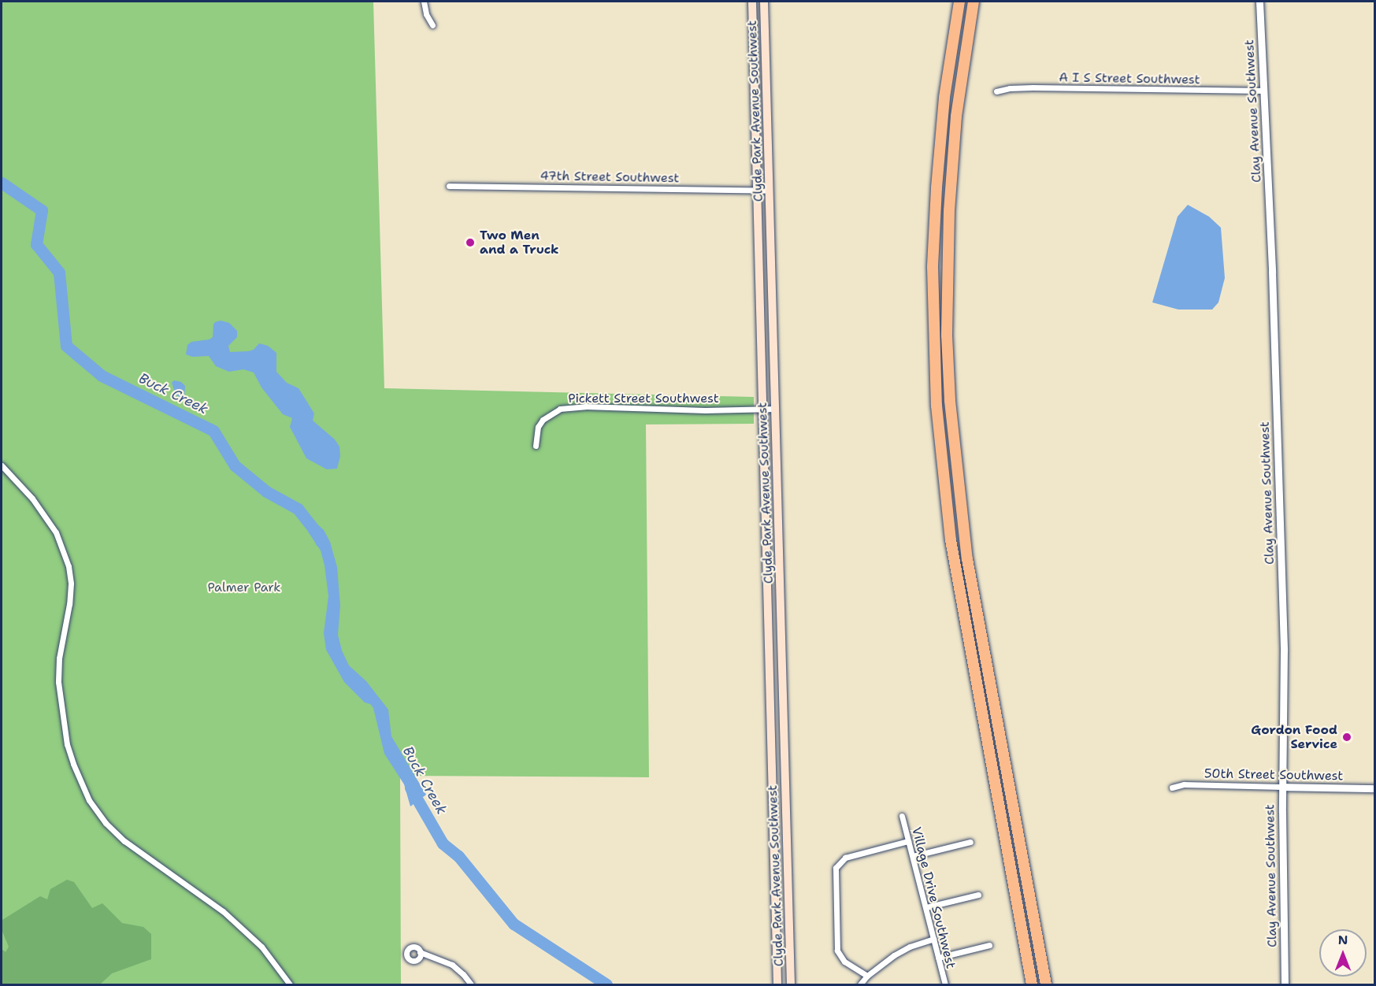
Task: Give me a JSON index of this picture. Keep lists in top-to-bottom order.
{
  "streets": {
    "main road": ["Clyde Park Avenue Southwest"],
    "street": [
      "A I S Street Southwest",
      "Clay Avenue Southwest",
      "47th Street Southwest",
      "Pickett Street Southwest",
      "50th Street Southwest",
      "Village Drive Southwest"
    ]
  },
  "crossings": [
    ["A I S Street Southwest", "Clay Avenue Southwest"],
    ["Clyde Park Avenue Southwest", "47th Street Southwest"],
    ["Clyde Park Avenue Southwest", "Pickett Street Southwest"],
    ["Clay Avenue Southwest", "50th Street Southwest"]
  ],
  "water": ["Buck Creek"],
  "parks": ["Palmer Park"],
  "places": ["Two Men and a Truck", "Gordon Food Service"],
  "north": "top"
}
